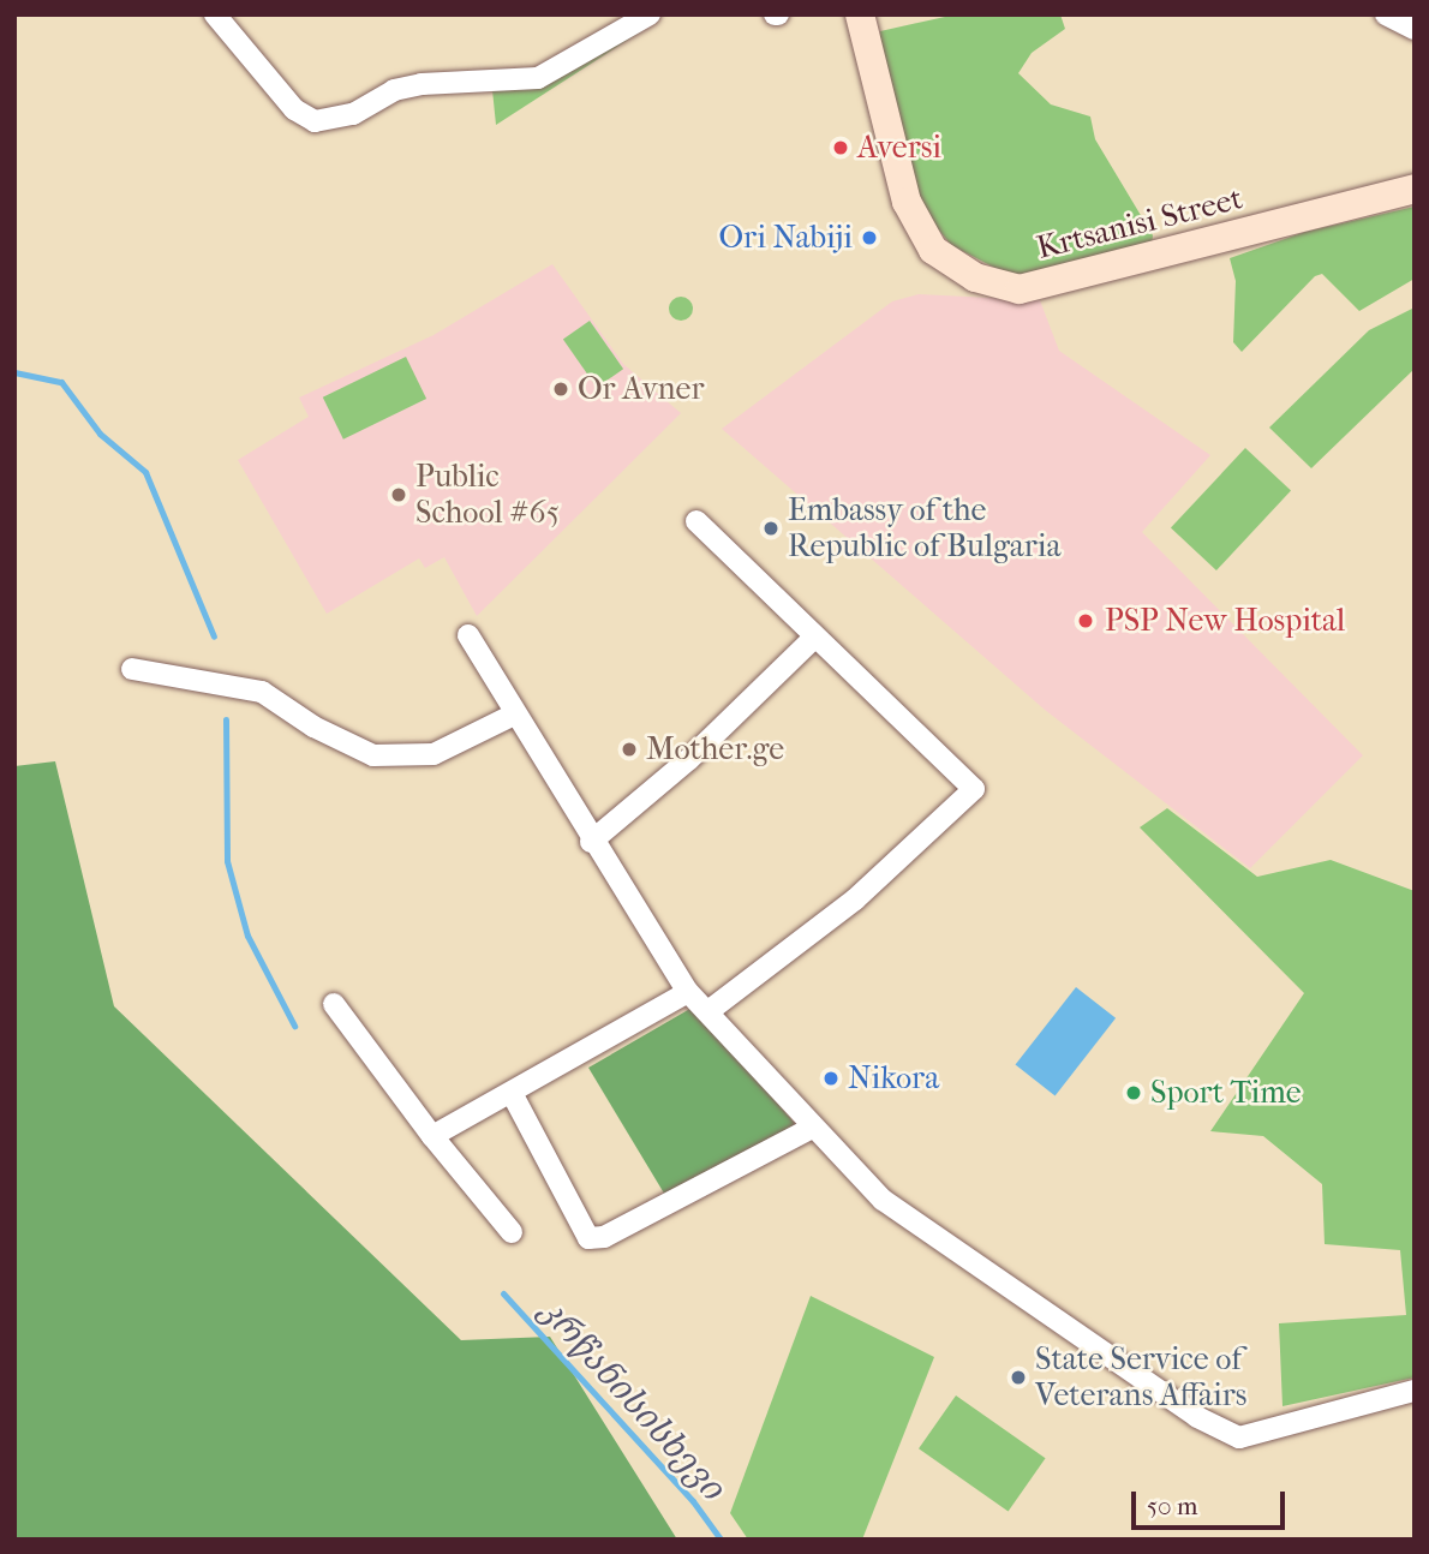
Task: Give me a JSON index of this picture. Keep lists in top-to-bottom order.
{
  "streets": {
    "street": ["Krtsanisi Street"]
  },
  "water": ["კრწანისისხევი"],
  "places": [
    "Aversi",
    "Ori Nabiji",
    "Or Avner",
    "Public School #65",
    "Embassy of the Republic of Bulgaria",
    "PSP New Hospital",
    "Mother.ge",
    "Nikora",
    "Sport Time",
    "State Service of Veterans Affairs"
  ],
  "scale_bar": "50 m"
}
